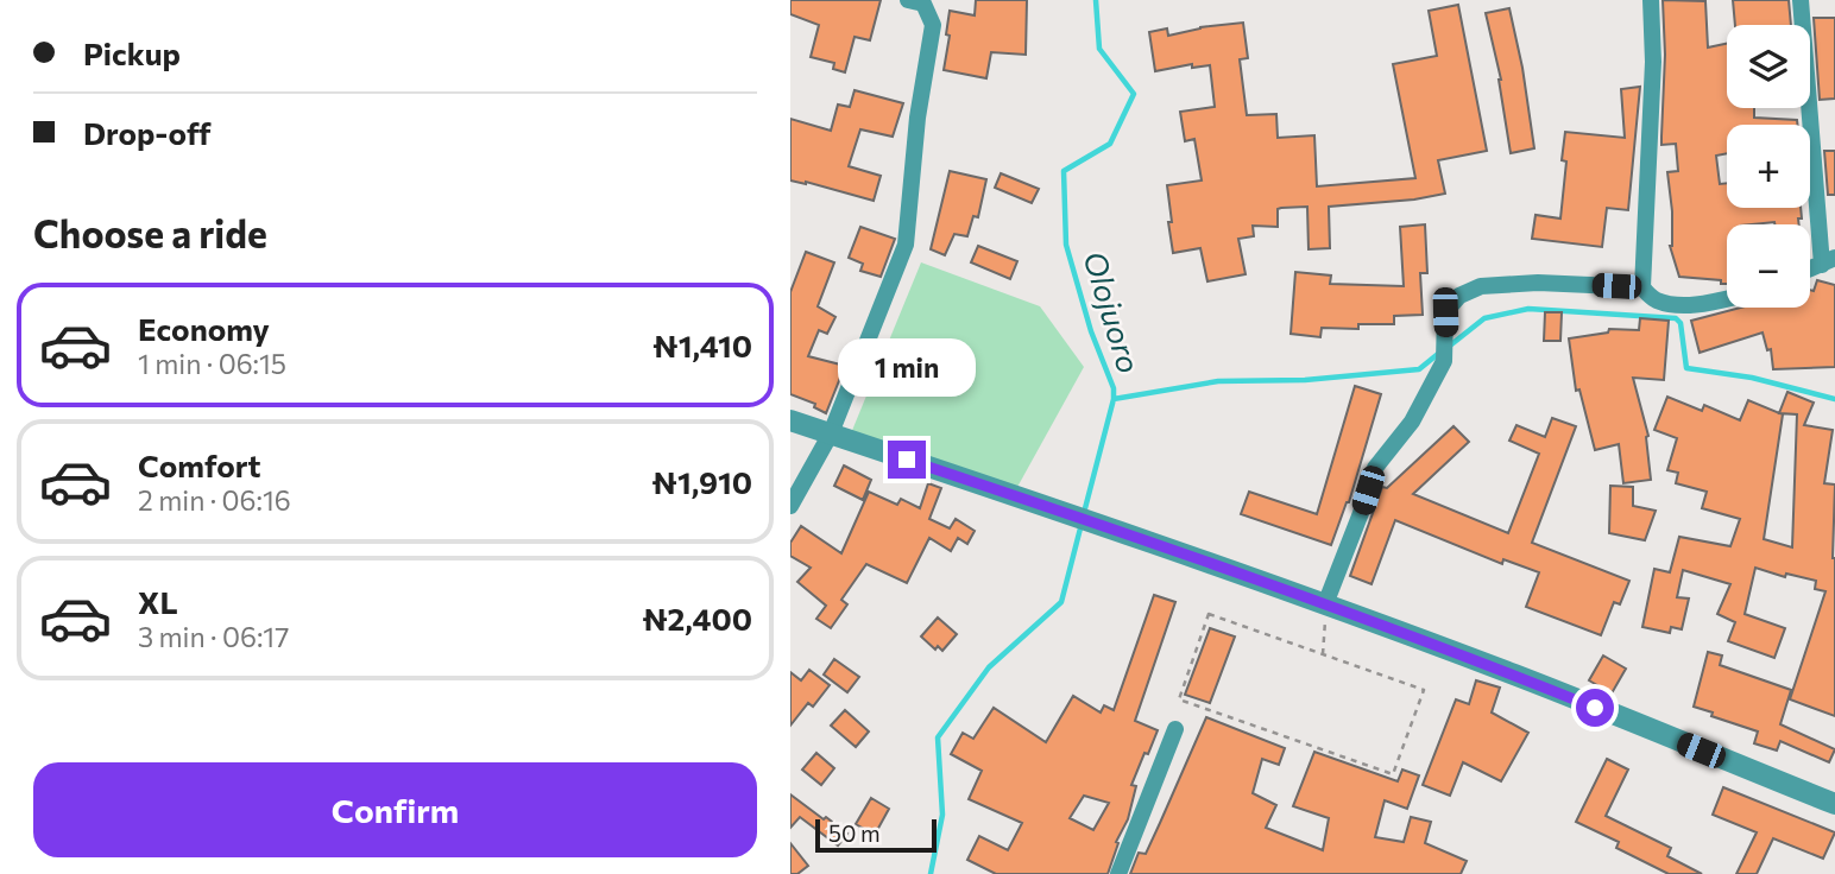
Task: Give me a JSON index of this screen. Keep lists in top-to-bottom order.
{
  "water": ["Olojuoro"],
  "scale_bar": "50 m",
  "page": {
    "banner": ["Pickup", "Drop-off"],
    "map_buttons": ["+", "−"],
    "heading": "Choose a ride",
    "list": [
      {
        "name": "Economy",
        "note": "1 min · 06:15",
        "value": "₦1,410"
      },
      {
        "name": "Comfort",
        "note": "2 min · 06:16",
        "value": "₦1,910"
      },
      {
        "name": "XL",
        "note": "3 min · 06:17",
        "value": "₦2,400"
      }
    ],
    "bubble": "1 min",
    "buttons": "Confirm",
    "scale": "50 m"
  }
}
